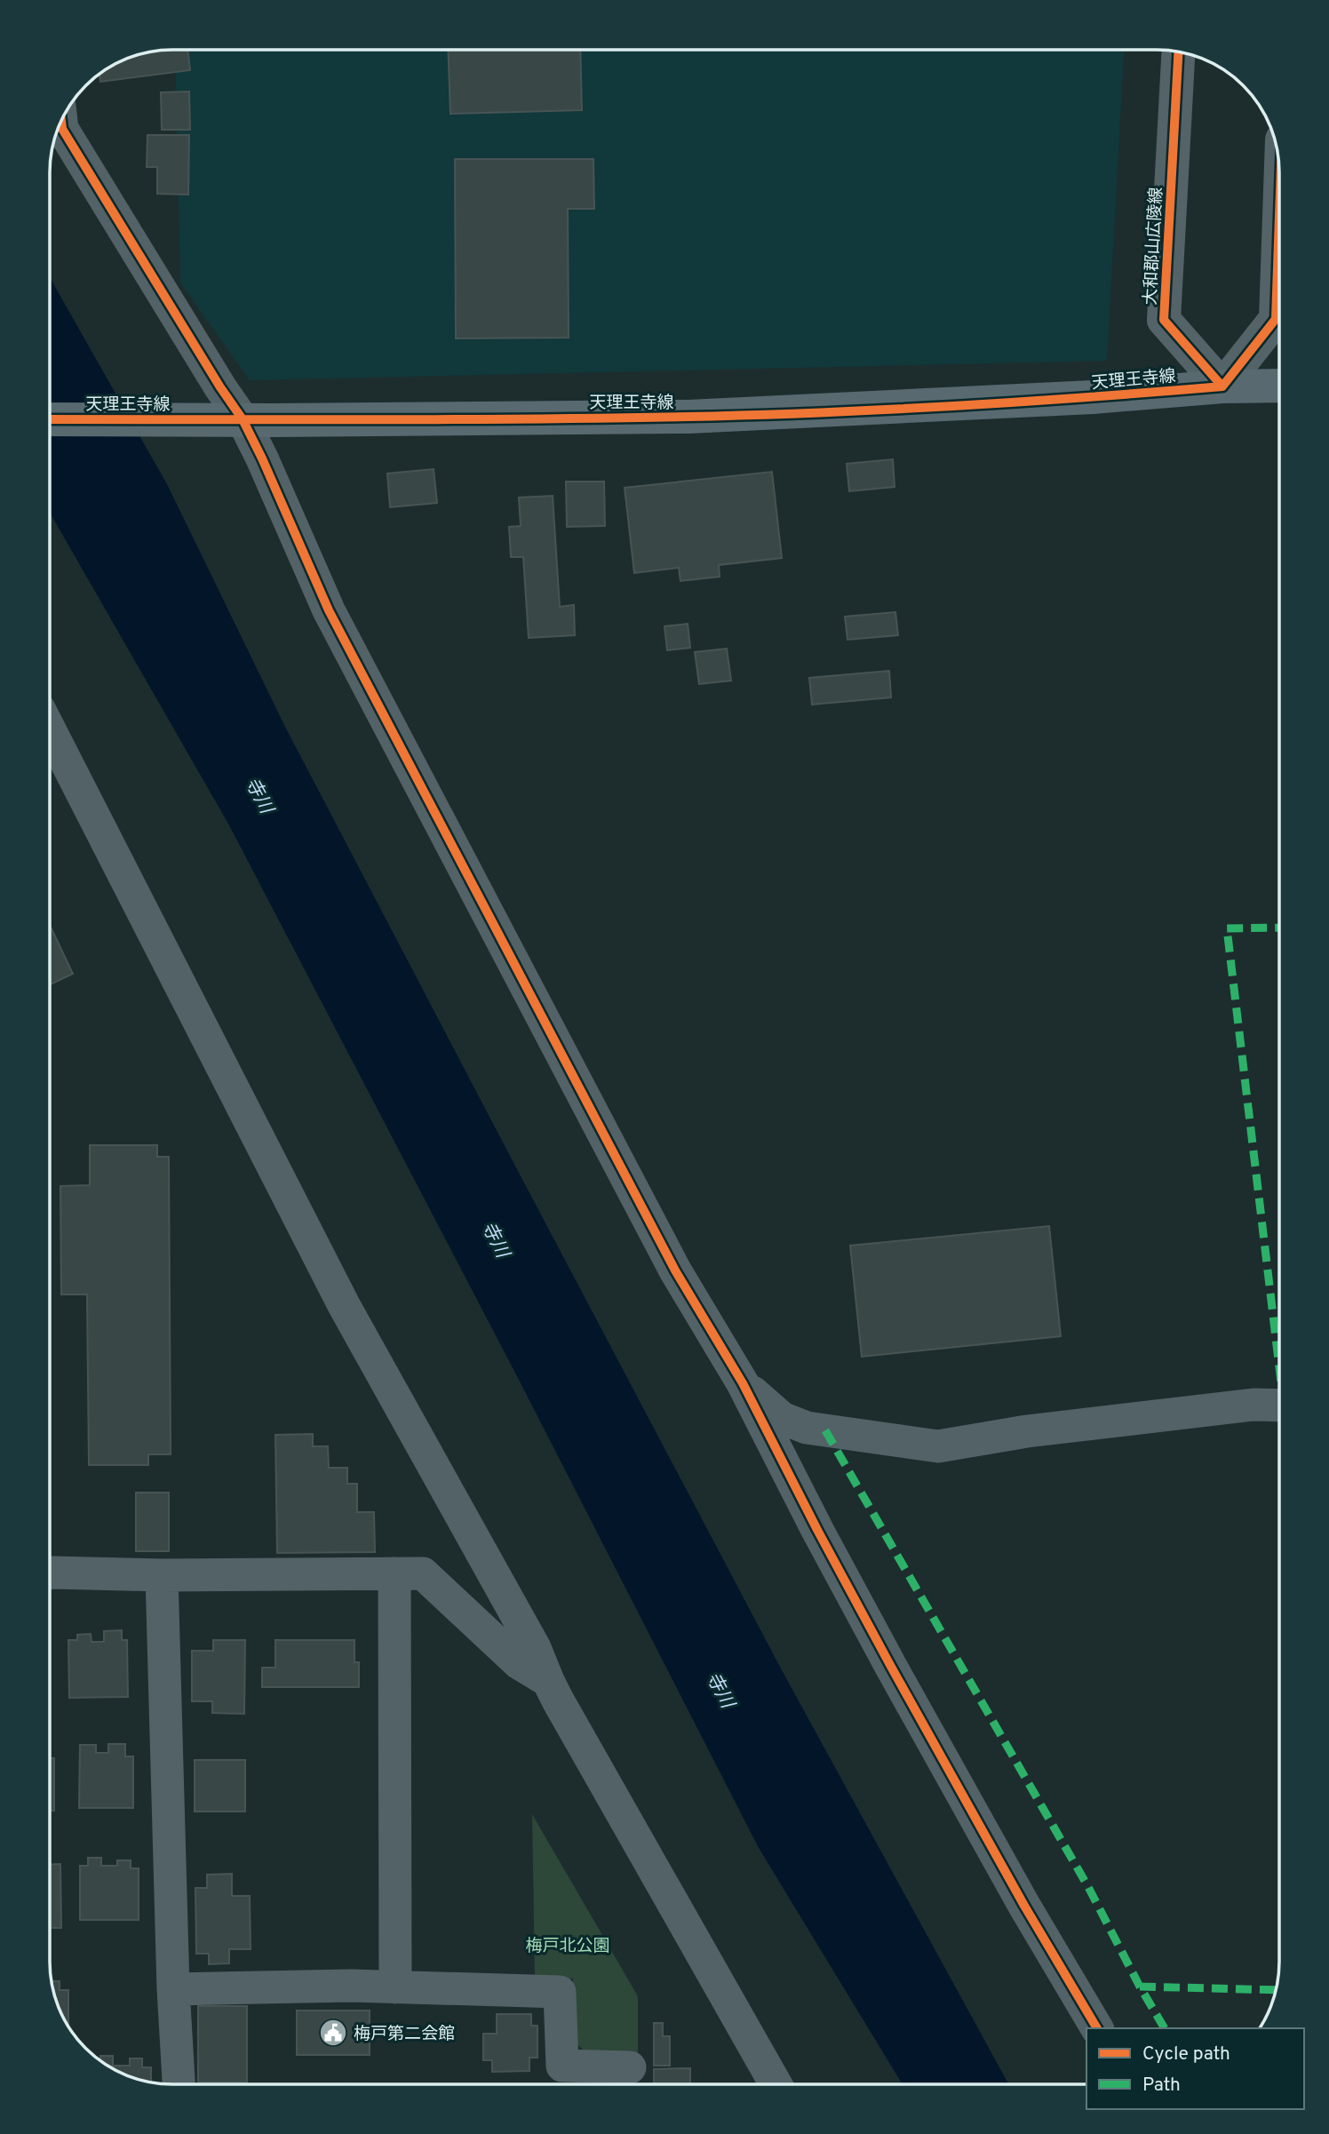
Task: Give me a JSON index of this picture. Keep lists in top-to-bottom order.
{
  "streets": {
    "main road": ["大和郡山広陵線", "天理王寺線"]
  },
  "crossings": [
    ["大和郡山広陵線", "天理王寺線"]
  ],
  "water": ["寺川"],
  "parks": ["梅戸北公園"],
  "places": {
    "public building": ["梅戸第二会館"]
  },
  "legend": ["Cycle path", "Path"]
}
